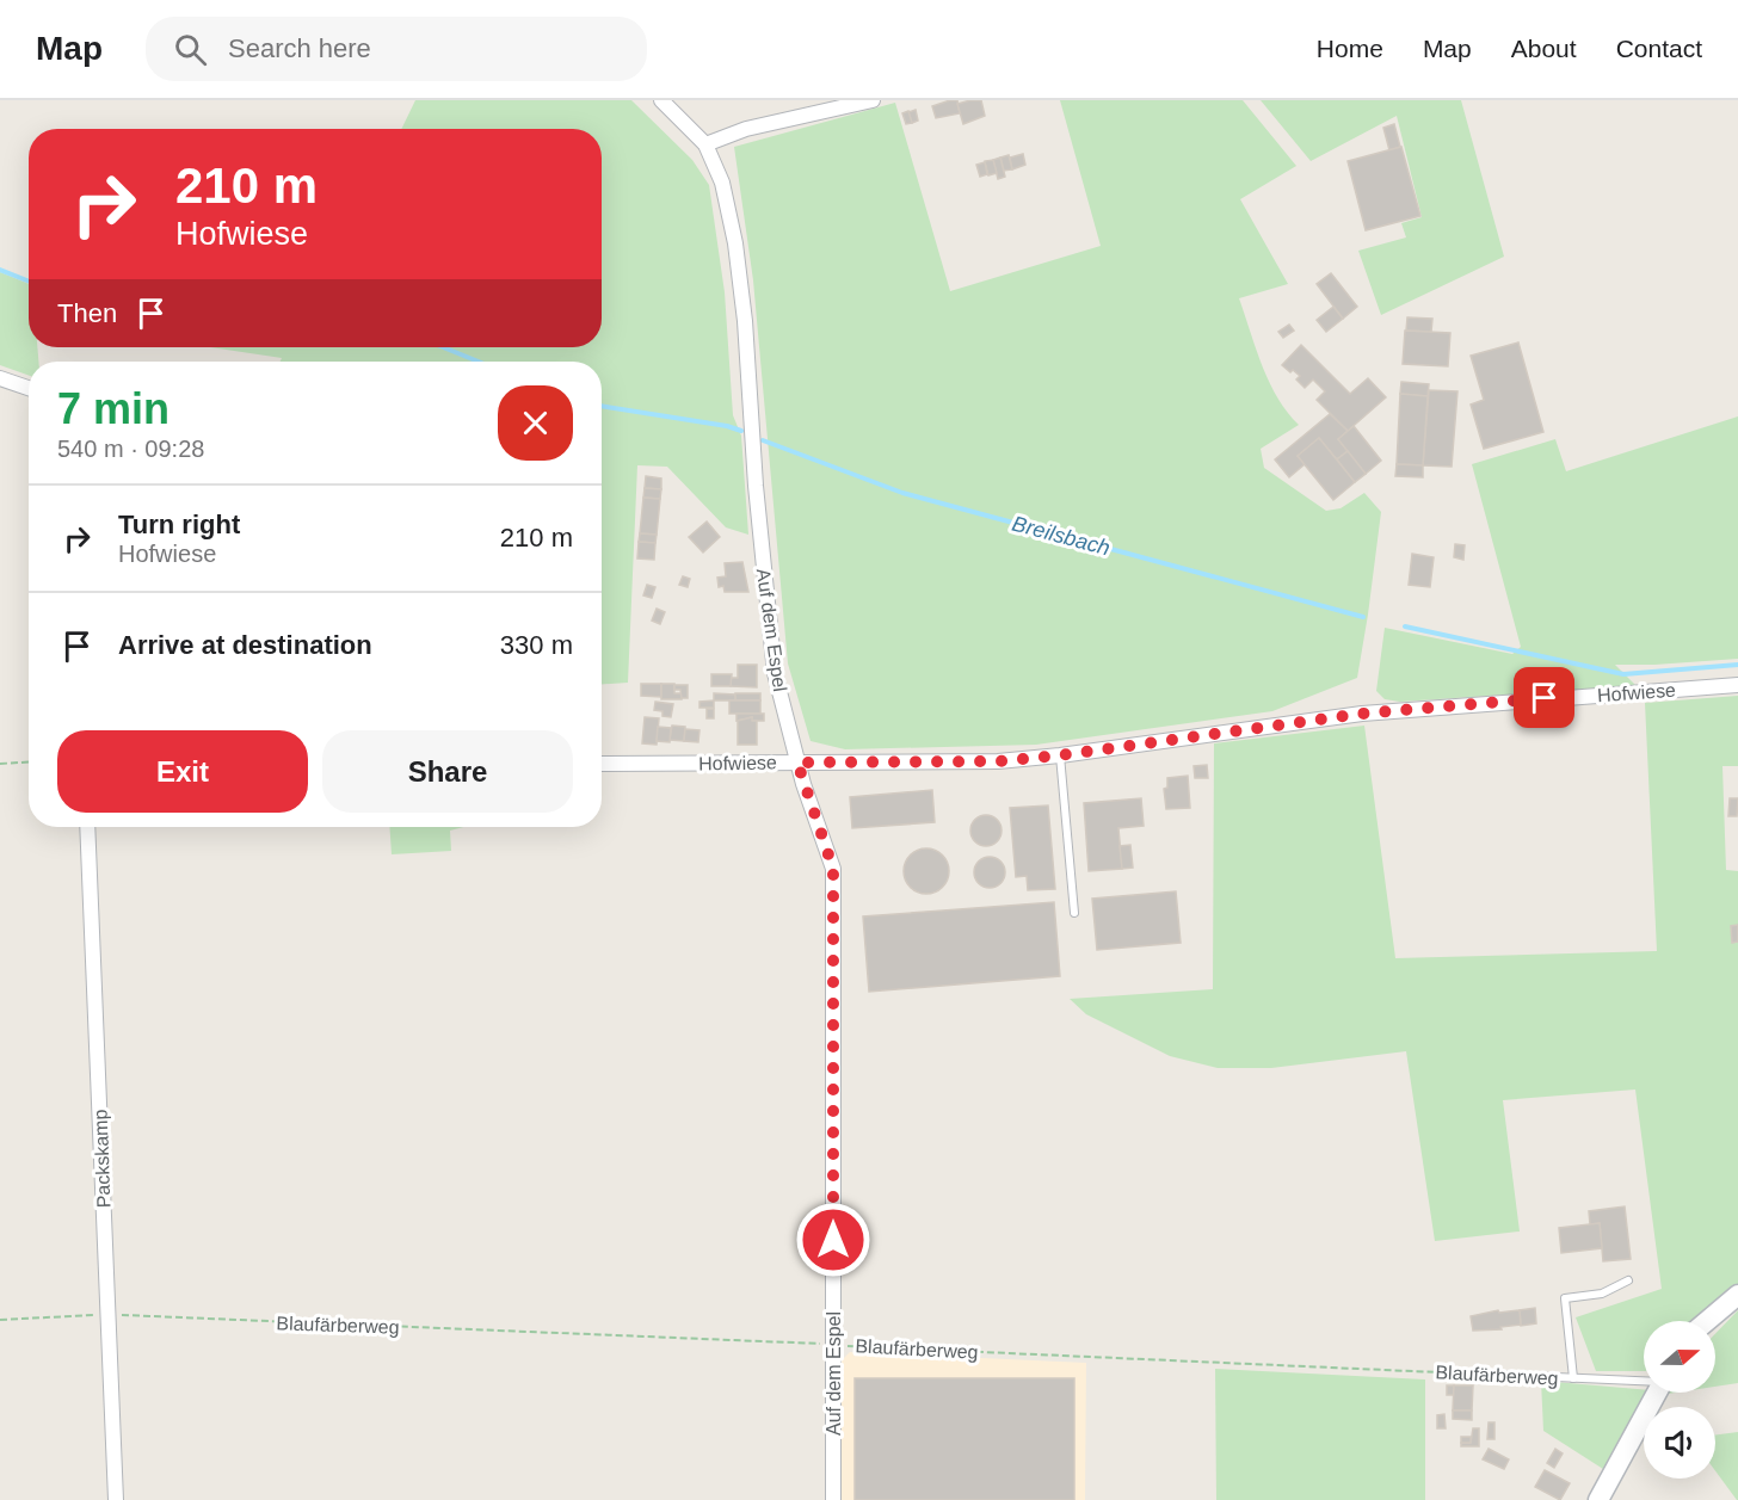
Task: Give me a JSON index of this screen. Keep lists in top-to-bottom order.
{
  "streets": {
    "street": ["Auf dem Espel", "Hofwiese", "Packskamp"],
    "lane": ["Blaufärberweg"]
  },
  "crossings": [
    ["Auf dem Espel", "Hofwiese"],
    ["Auf dem Espel", "Blaufärberweg"],
    ["Packskamp", "Blaufärberweg"]
  ],
  "water": ["Breilsbach"],
  "north": "right",
  "page": {
    "header": "Map",
    "search": "Search here",
    "nav": [
      "Home",
      "Map",
      "About",
      "Contact"
    ],
    "turn": ["210 m", "Hofwiese"],
    "then": "Then",
    "heading": ["7 min", "540 m · 09:28"],
    "list": [
      {
        "name": "Turn right",
        "note": "Hofwiese",
        "value": "210 m"
      },
      {
        "name": "Arrive at destination",
        "value": "330 m"
      }
    ],
    "buttons": ["Exit", "Share"]
  }
}
